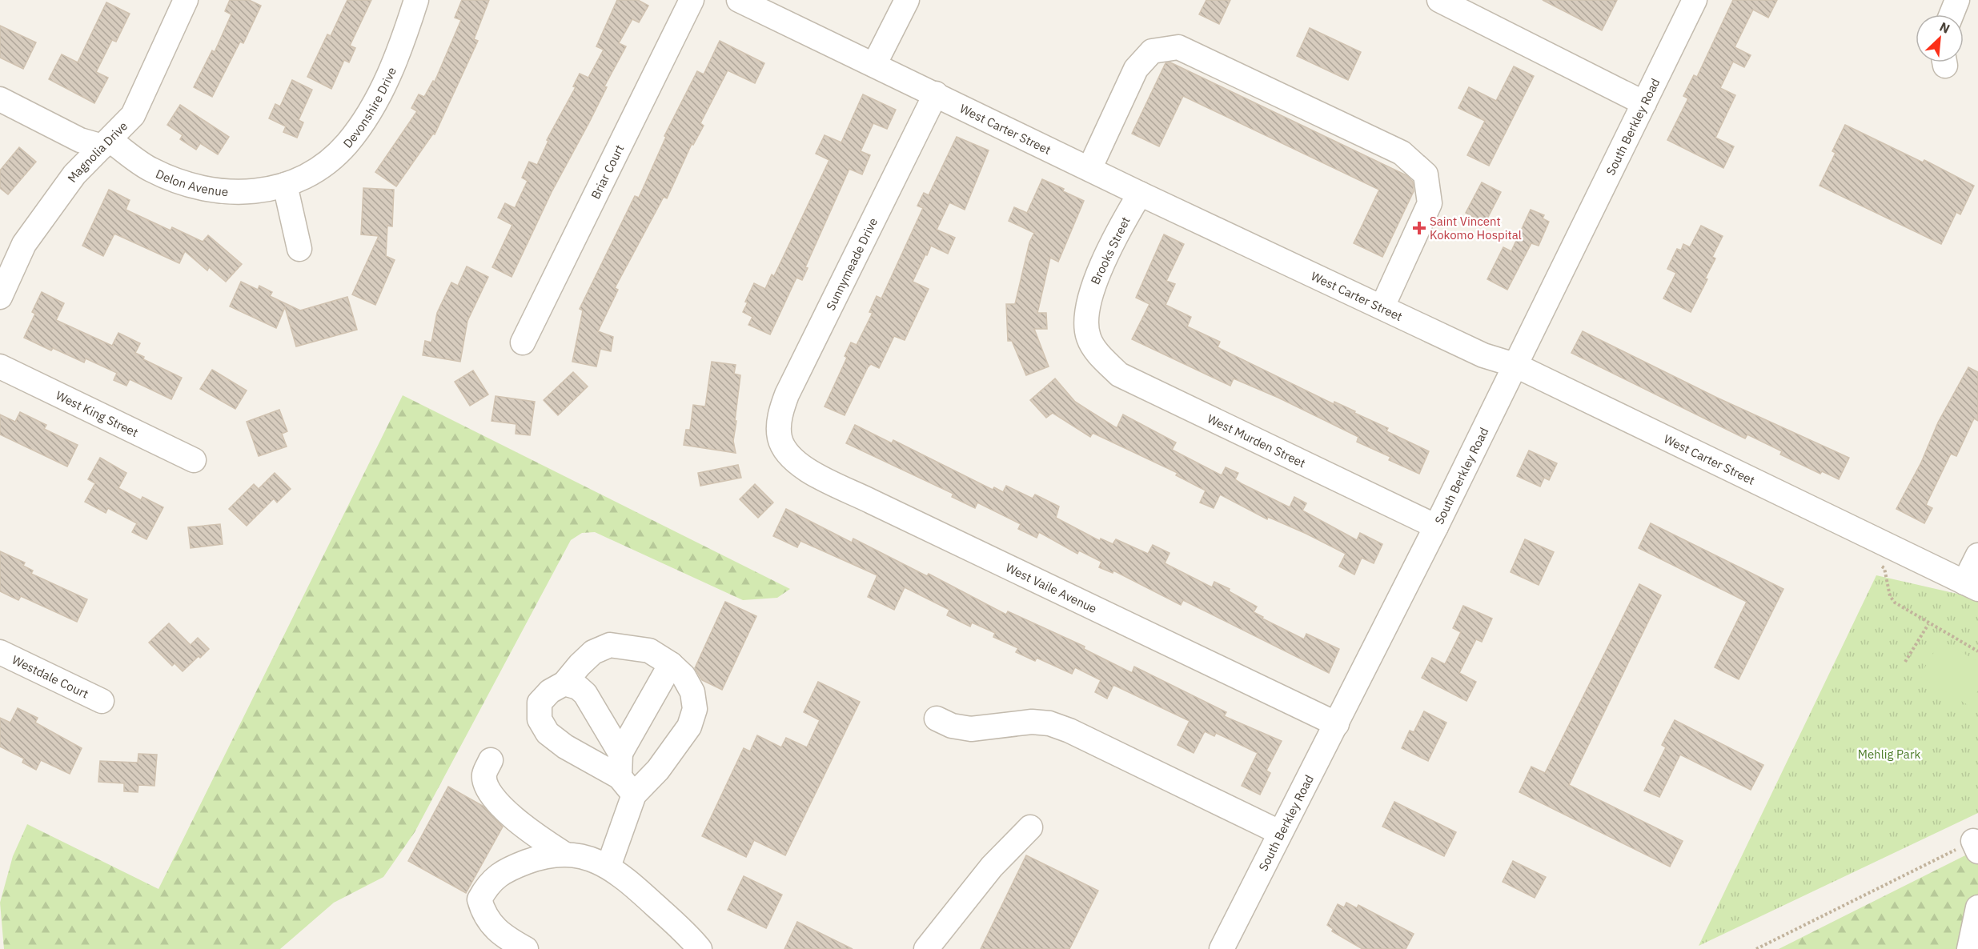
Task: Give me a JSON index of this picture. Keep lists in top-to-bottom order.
{
  "streets": {
    "street": [
      "Devonshire Drive",
      "South Berkley Road",
      "West Carter Street",
      "Magnolia Drive",
      "Briar Court",
      "Delon Avenue",
      "Brooks Street",
      "Sunnymeade Drive",
      "West King Street",
      "West Murden Street",
      "West Vaile Avenue",
      "Westdale Court"
    ]
  },
  "crossings": [
    ["Devonshire Drive", "Delon Avenue"],
    ["South Berkley Road", "West Carter Street"],
    ["South Berkley Road", "West Murden Street"],
    ["South Berkley Road", "West Vaile Avenue"],
    ["West Carter Street", "Brooks Street"],
    ["West Carter Street", "Sunnymeade Drive"],
    ["Magnolia Drive", "Delon Avenue"],
    ["Brooks Street", "West Murden Street"],
    ["Sunnymeade Drive", "West Vaile Avenue"]
  ],
  "parks": ["Mehlig Park"],
  "places": {
    "health": ["Saint Vincent Kokomo Hospital"]
  },
  "north": "top right"
}
